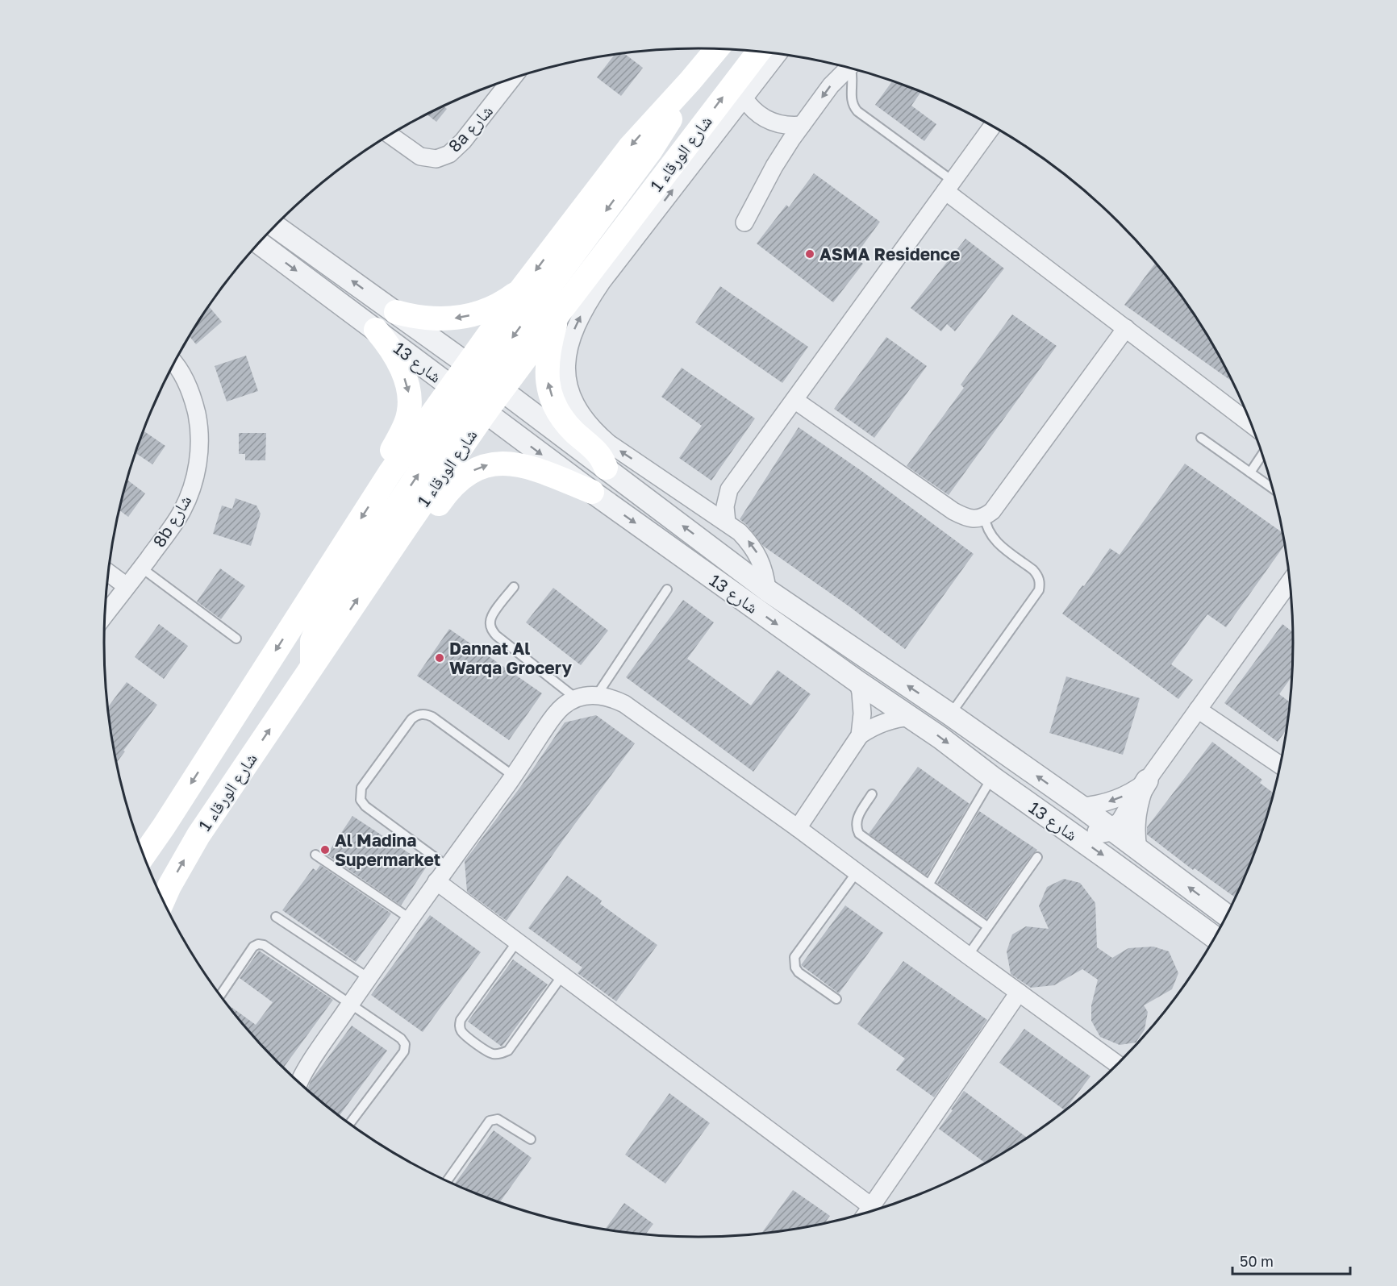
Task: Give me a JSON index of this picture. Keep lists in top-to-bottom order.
{
  "streets": {
    "main road": ["شارع الورقاء 1"],
    "street": ["8a شارع", "شارع 13", "8b شارع"]
  },
  "crossings": [
    ["شارع الورقاء 1", "شارع 13"]
  ],
  "places": ["ASMA Residence", "Dannat Al Warqa Grocery", "Al Madina Supermarket"],
  "scale_bar": "50 m"
}
